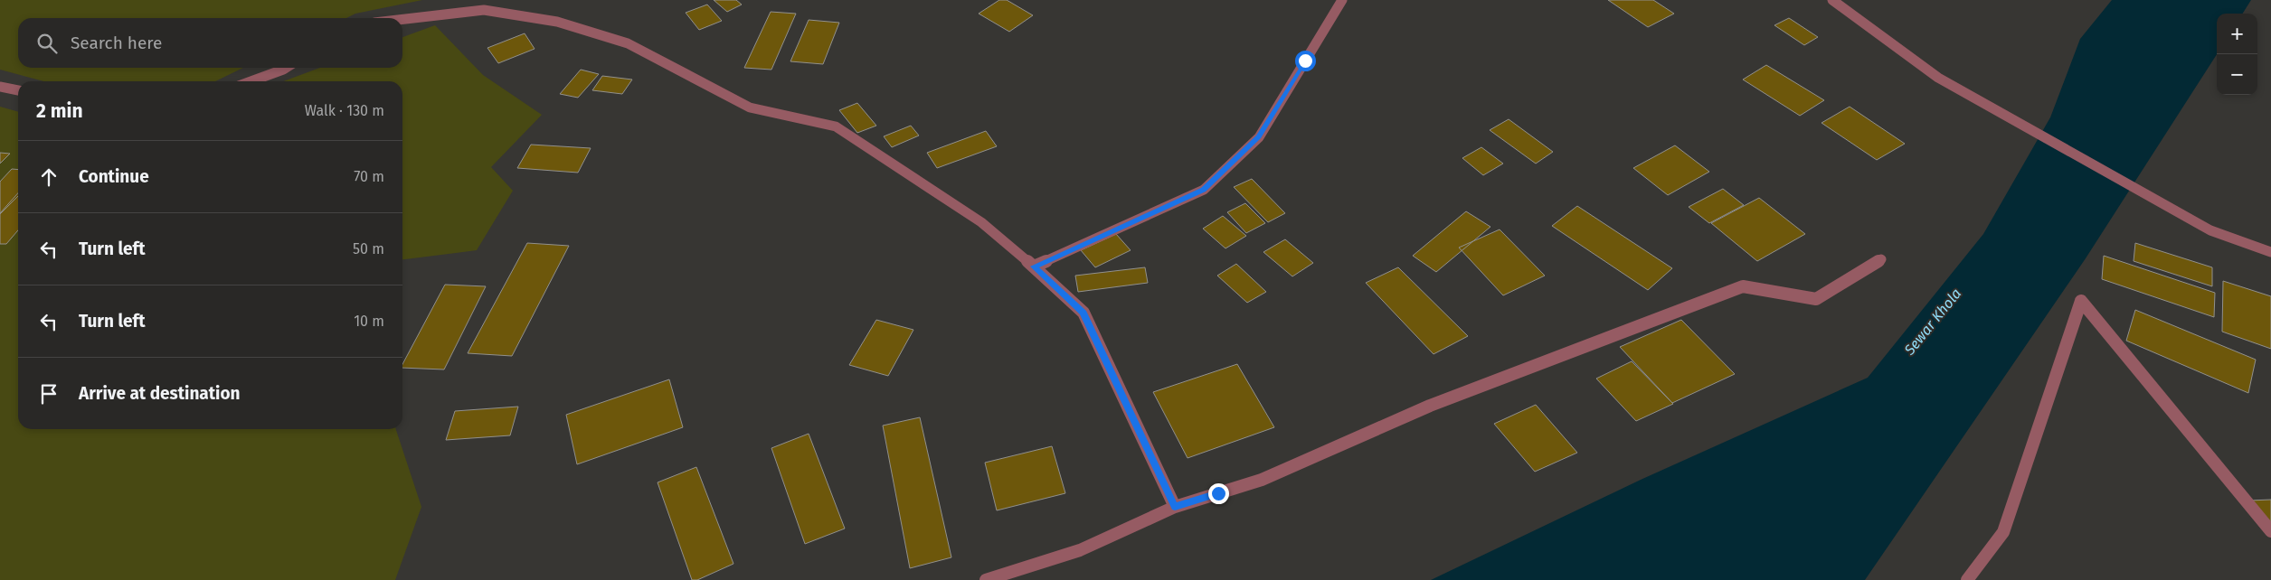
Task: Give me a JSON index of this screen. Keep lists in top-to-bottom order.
{
  "water": ["Sewar Khola"],
  "page": {
    "map_buttons": ["+", "−"],
    "search": "Search here",
    "heading": ["2 min", "Walk · 130 m"],
    "list": [
      ["Continue", "70 m"],
      ["Turn left", "50 m"],
      ["Turn left", "10 m"],
      "Arrive at destination"
    ]
  }
}
